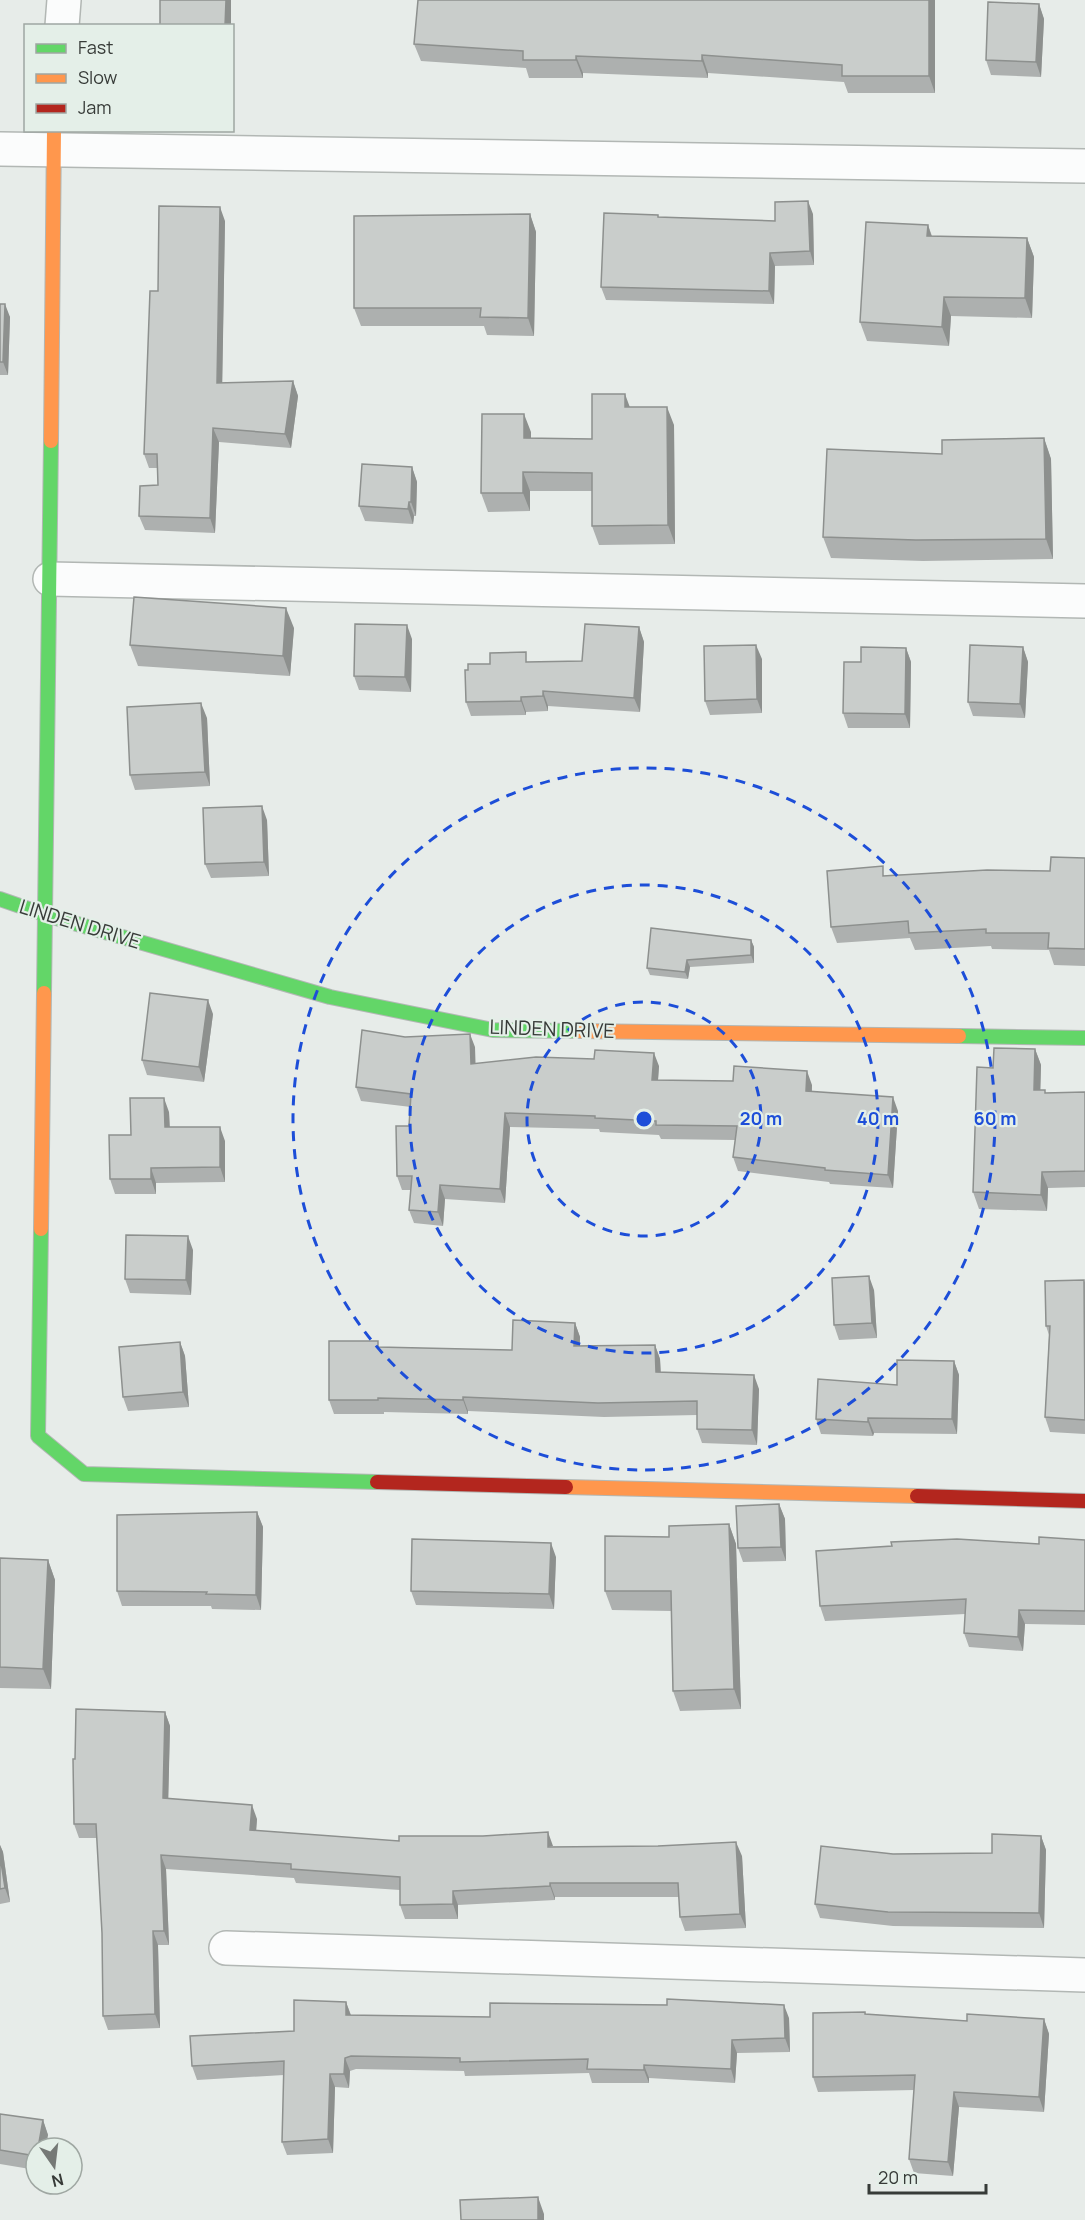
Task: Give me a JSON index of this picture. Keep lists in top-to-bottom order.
{
  "streets": {
    "street": ["LINDEN DRIVE"]
  },
  "legend": ["Fast", "Slow", "Jam"],
  "scale_bar": "20 m",
  "north": "bottom",
  "rings": ["20 m", "40 m", "60 m"]
}
